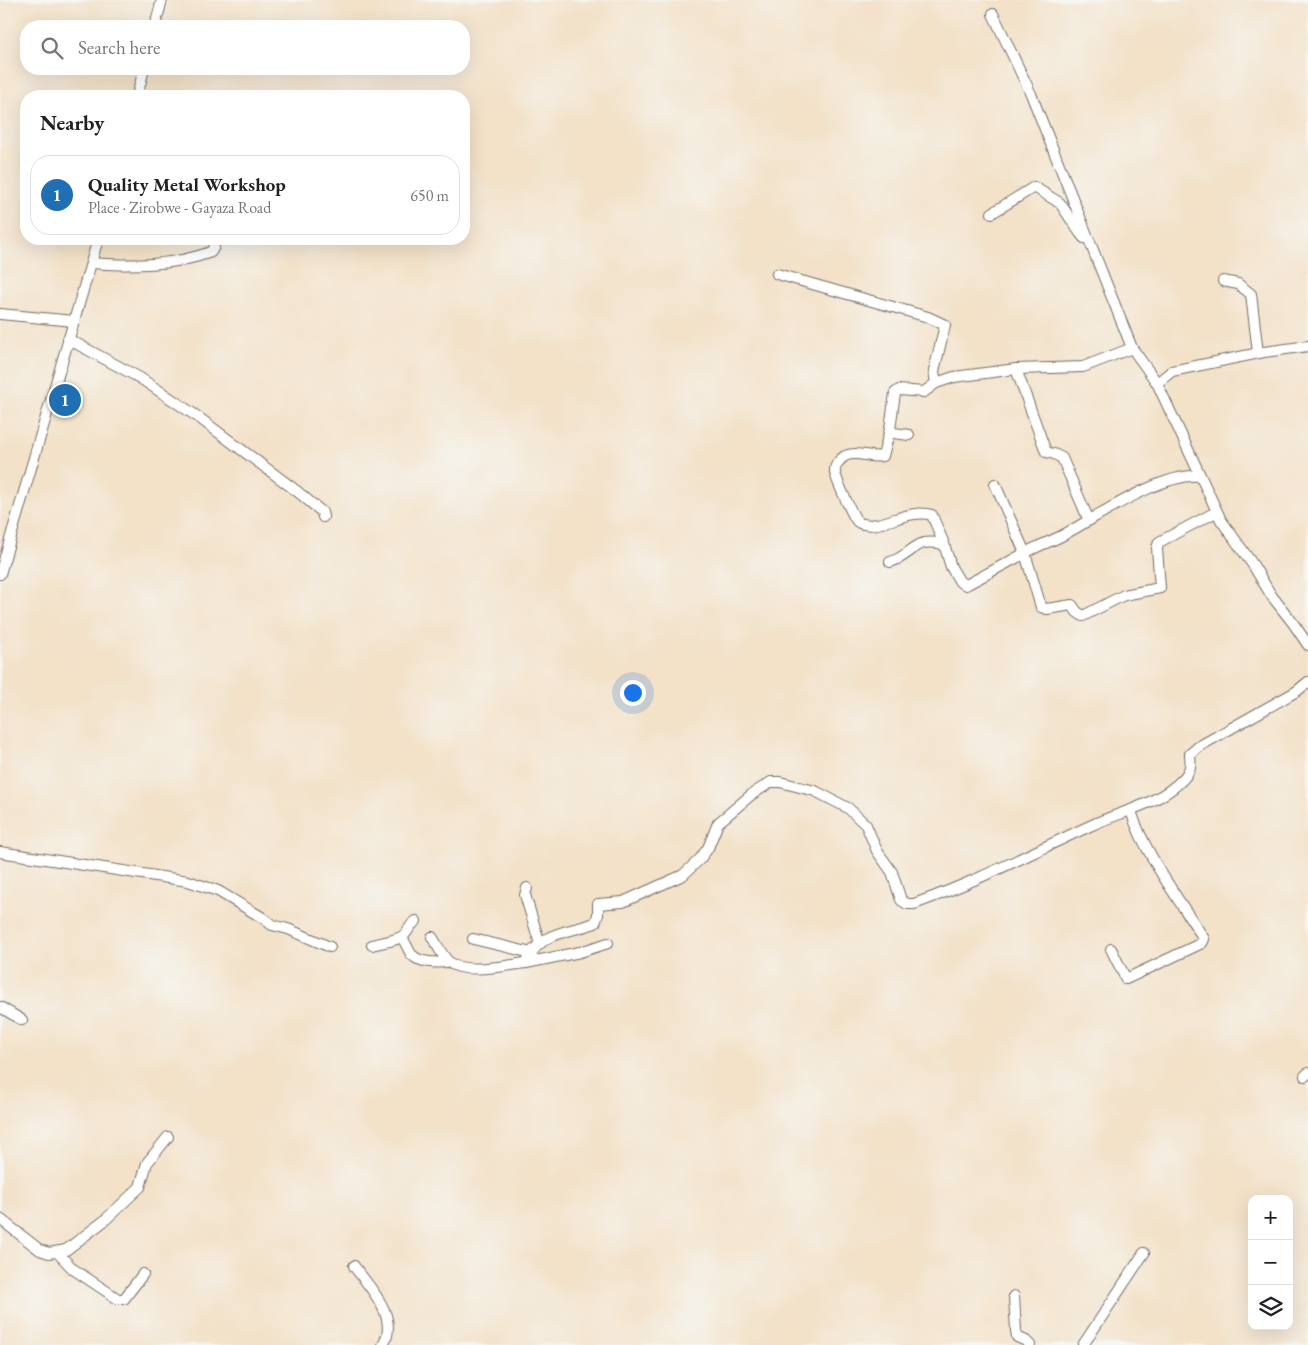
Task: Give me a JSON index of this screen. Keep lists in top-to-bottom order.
{
  "page": {
    "search": "Search here",
    "heading": "Nearby",
    "list": [
      {
        "mark": "1",
        "name": "Quality Metal Workshop",
        "note": "Place · Zirobwe - Gayaza Road",
        "value": "650 m"
      }
    ],
    "pins": "1",
    "map_buttons": ["+", "−"]
  }
}
